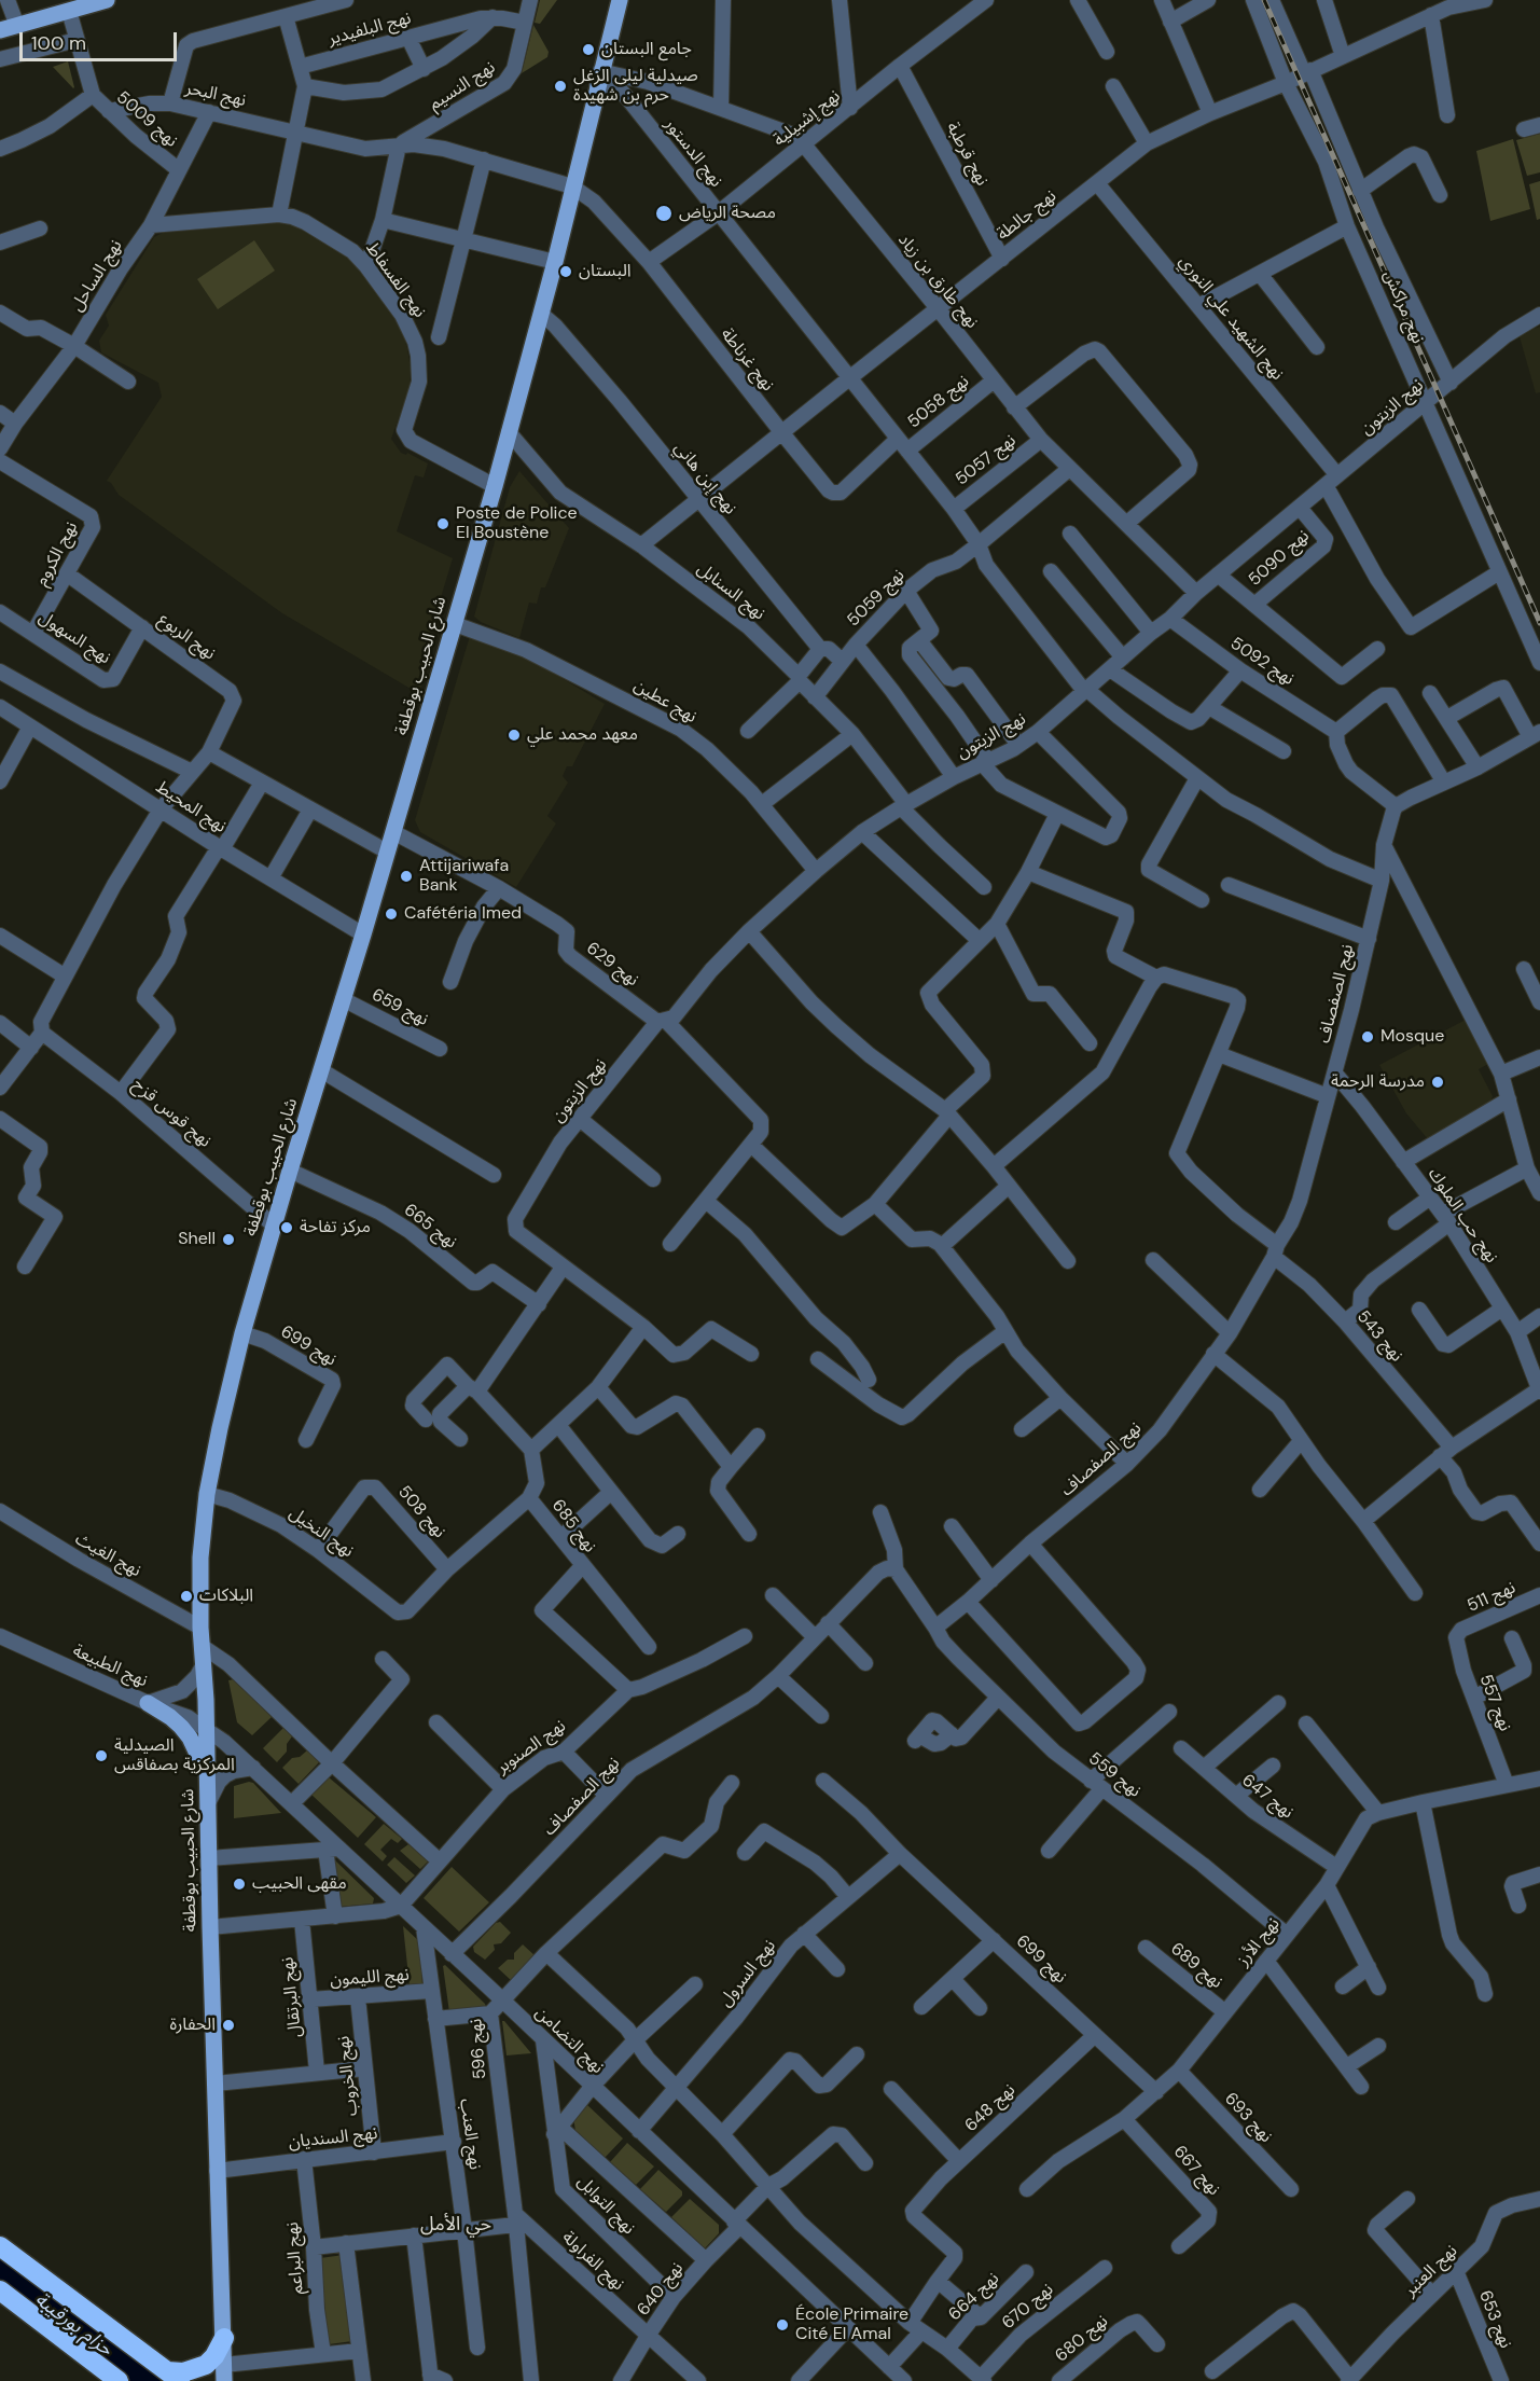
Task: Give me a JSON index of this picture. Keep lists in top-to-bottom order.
{
  "streets": {
    "main road": ["شارع الحبيب بوقطفة"],
    "street": [
      "نهج البلفيدير",
      "نهج النسيم",
      "نهج البحر",
      "نهج إشبيلية",
      "نهج 5009",
      "نهج الدستور",
      "نهج قرطبة",
      "نهج جالطة",
      "نهج الساحل",
      "نهج الفسفاط",
      "نهج طارق بن زياد",
      "نهج مراكش",
      "نهج الشهيد علي النوري",
      "نهج غرناطة",
      "نهج 5058",
      "نهج الزيتون",
      "نهج 5057",
      "نهج إبن هاني",
      "نهج الكروم",
      "نهج 5090",
      "نهج السنابل",
      "نهج 5059",
      "نهج الربوع",
      "نهج السهول",
      "نهج 5092",
      "نهج عطين",
      "نهج المحيط",
      "نهج 629",
      "نهج الصفصاف",
      "نهج 659",
      "نهج قوس قزح",
      "نهج حب الملوك",
      "نهج 665",
      "نهج 543",
      "نهج 699",
      "نهج 508",
      "نهج 685",
      "نهج النخيل",
      "نهج الغيث",
      "نهج 511",
      "نهج الطبيعة",
      "نهج 557",
      "نهج الصنوبر",
      "نهج 559",
      "نهج 647",
      "نهج الأرز",
      "نهج 689",
      "نهج السرول",
      "نهج الليمون",
      "نهج البرتقال",
      "نهج التضامن",
      "نهج 596",
      "نهج الخروب",
      "نهج 648",
      "نهج 693",
      "نهج العنب",
      "نهج السنديان",
      "نهج 667",
      "نهج التوابل",
      "نهج البراعم",
      "نهج الفراولة",
      "نهج العنبر",
      "نهج 640",
      "نهج 664",
      "نهج 670",
      "نهج 653",
      "نهج 680"
    ]
  },
  "crossings": [
    ["نهج البلفيدير", "نهج النسيم"],
    ["نهج النسيم", "نهج البحر"],
    ["نهج البحر", "نهج الساحل"],
    ["نهج البحر", "نهج غرناطة"],
    ["نهج البحر", "شارع الحبيب بوقطفة"],
    ["نهج إشبيلية", "نهج الدستور"],
    ["نهج إشبيلية", "نهج قرطبة"],
    ["نهج إشبيلية", "نهج طارق بن زياد"],
    ["نهج إشبيلية", "نهج غرناطة"],
    ["نهج 5009", "نهج الساحل"],
    ["نهج الدستور", "نهج جالطة"],
    ["نهج الدستور", "نهج طارق بن زياد"],
    ["نهج الدستور", "نهج غرناطة"],
    ["نهج الدستور", "نهج 5058"],
    ["نهج الدستور", "نهج الزيتون"],
    ["نهج الدستور", "نهج 5057"],
    ["نهج الدستور", "نهج 5059"],
    ["نهج الدستور", "شارع الحبيب بوقطفة"],
    ["نهج الدستور", "نهج الصفصاف"],
    ["نهج قرطبة", "نهج جالطة"],
    ["نهج جالطة", "نهج طارق بن زياد"],
    ["نهج جالطة", "نهج مراكش"],
    ["نهج جالطة", "نهج الشهيد علي النوري"],
    ["نهج جالطة", "نهج غرناطة"],
    ["نهج جالطة", "نهج إبن هاني"],
    ["نهج جالطة", "نهج السنابل"],
    ["نهج الساحل", "نهج الفسفاط"],
    ["نهج الفسفاط", "شارع الحبيب بوقطفة"],
    ["نهج طارق بن زياد", "نهج 5058"],
    ["نهج طارق بن زياد", "نهج الزيتون"],
    ["نهج طارق بن زياد", "نهج 5057"],
    ["نهج طارق بن زياد", "نهج 5059"],
    ["نهج طارق بن زياد", "شارع الحبيب بوقطفة"],
    ["نهج مراكش", "نهج الشهيد علي النوري"],
    ["نهج مراكش", "نهج الزيتون"],
    ["نهج الشهيد علي النوري", "نهج الزيتون"],
    ["نهج غرناطة", "شارع الحبيب بوقطفة"],
    ["نهج الزيتون", "نهج 5090"],
    ["نهج الزيتون", "نهج السنابل"],
    ["نهج الزيتون", "نهج 5092"],
    ["نهج الزيتون", "نهج عطين"],
    ["نهج الزيتون", "نهج 629"],
    ["نهج إبن هاني", "نهج 5059"],
    ["نهج إبن هاني", "شارع الحبيب بوقطفة"],
    ["نهج الكروم", "نهج الربوع"],
    ["نهج الكروم", "نهج السهول"],
    ["نهج السنابل", "نهج 5059"],
    ["نهج السنابل", "شارع الحبيب بوقطفة"],
    ["نهج الربوع", "نهج السهول"],
    ["نهج الربوع", "نهج المحيط"],
    ["نهج الربوع", "نهج قوس قزح"],
    ["شارع الحبيب بوقطفة", "نهج عطين"],
    ["شارع الحبيب بوقطفة", "نهج المحيط"],
    ["شارع الحبيب بوقطفة", "نهج 629"],
    ["شارع الحبيب بوقطفة", "نهج 659"],
    ["شارع الحبيب بوقطفة", "نهج قوس قزح"],
    ["شارع الحبيب بوقطفة", "نهج 665"],
    ["شارع الحبيب بوقطفة", "نهج 699"],
    ["شارع الحبيب بوقطفة", "نهج النخيل"],
    ["شارع الحبيب بوقطفة", "نهج الغيث"],
    ["شارع الحبيب بوقطفة", "نهج الطبيعة"],
    ["شارع الحبيب بوقطفة", "نهج التضامن"],
    ["شارع الحبيب بوقطفة", "نهج السنديان"],
    ["نهج الصفصاف", "نهج حب الملوك"],
    ["نهج الصفصاف", "نهج 543"],
    ["نهج الصفصاف", "نهج 559"],
    ["نهج الصفصاف", "نهج التضامن"],
    ["نهج 699", "نهج الأرز"],
    ["نهج 699", "نهج السرول"],
    ["نهج 699", "نهج 648"],
    ["نهج 508", "نهج النخيل"],
    ["نهج 685", "نهج الصنوبر"],
    ["نهج 511", "نهج 557"],
    ["نهج الطبيعة", "نهج التضامن"],
    ["نهج الصنوبر", "نهج التضامن"],
    ["نهج 559", "نهج الأرز"],
    ["نهج 647", "نهج الأرز"],
    ["نهج الأرز", "نهج 689"],
    ["نهج الأرز", "نهج 693"],
    ["نهج الأرز", "نهج 667"],
    ["نهج السرول", "نهج التضامن"],
    ["نهج الليمون", "نهج البرتقال"],
    ["نهج الليمون", "نهج الخروب"],
    ["نهج الليمون", "نهج العنب"],
    ["نهج التضامن", "نهج 596"],
    ["نهج التضامن", "نهج العنب"],
    ["نهج التضامن", "نهج التوابل"],
    ["نهج التضامن", "نهج 640"],
    ["نهج 596", "نهج الفراولة"],
    ["نهج الخروب", "نهج السنديان"],
    ["نهج العنب", "نهج السنديان"],
    ["نهج السنديان", "نهج البراعم"],
    ["نهج التوابل", "نهج 640"],
    ["نهج الفراولة", "نهج 640"],
    ["نهج العنبر", "نهج 653"]
  ],
  "districts": ["حي الأمل"],
  "water": ["حزام بورقيبة"],
  "places": [
    "جامع البستان",
    "صيدلية ليلى الزغل حرم بن شهيدة",
    "مصحة الرياض",
    "البستان",
    "Poste de Police El Boustène",
    "معهد محمد علي",
    "Attijariwafa Bank",
    "Cafétéria Imed",
    "Mosque",
    "مدرسة الرحمة",
    "مركز تفاحة",
    "Shell",
    "البلاكات",
    "الصيدلية المركزية بصفاقس",
    "مقهى الحبيب",
    "الحفارة",
    "École Primaire Cité El Amal"
  ],
  "scale_bar": "100 m"
}
